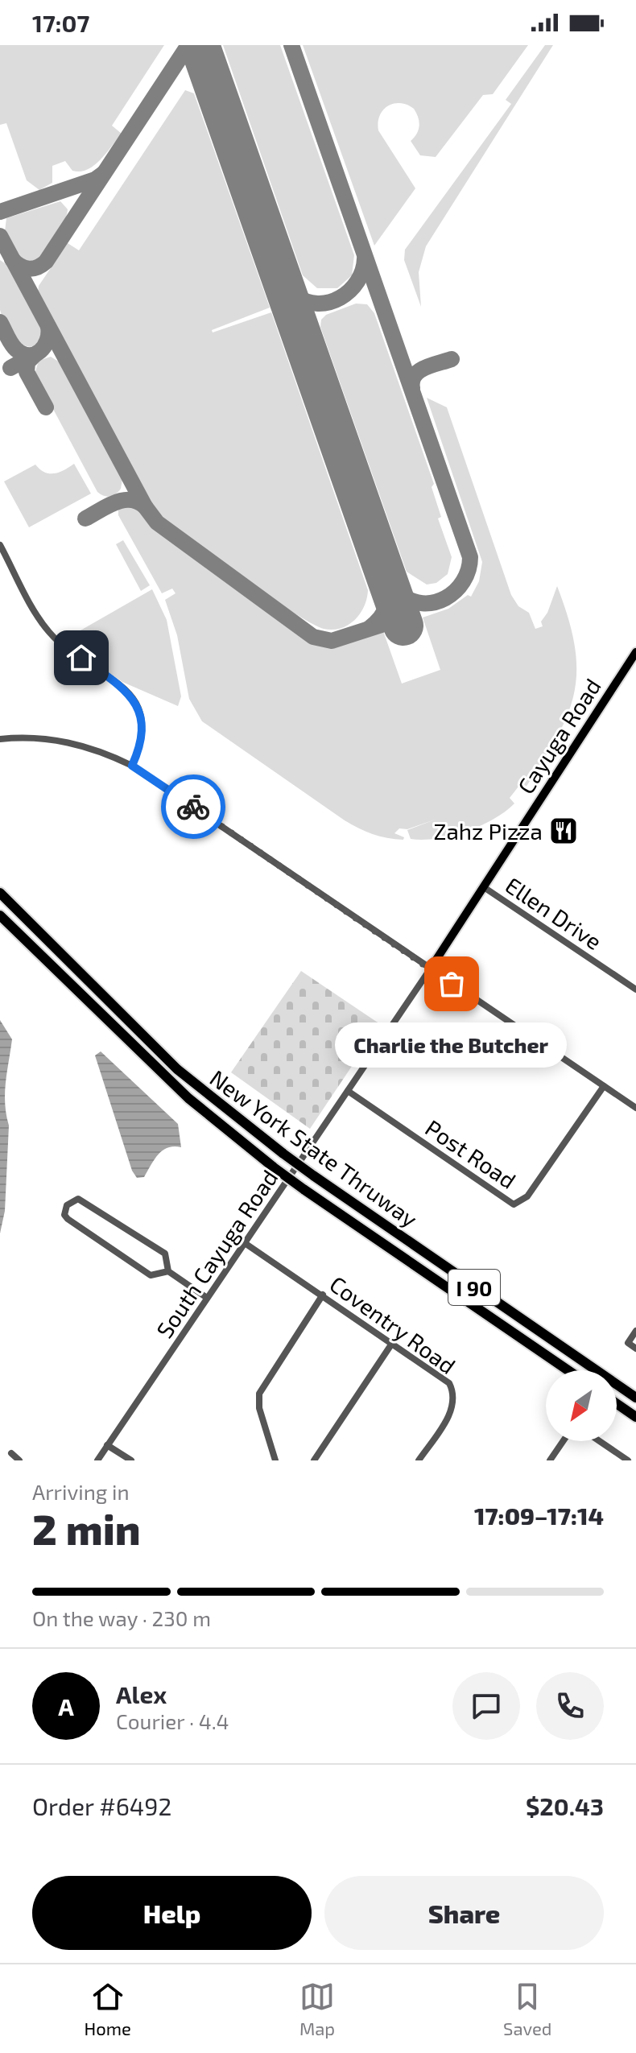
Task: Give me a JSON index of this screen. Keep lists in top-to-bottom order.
{
  "streets": {
    "highway": ["New York State Thruway", "I 90"],
    "main road": ["Cayuga Road"],
    "street": [
      "Ellen Drive",
      "Post Road",
      "South Cayuga Road",
      "Coventry Road"
    ]
  },
  "crossings": [
    ["Cayuga Road", "Ellen Drive"],
    ["Cayuga Road", "South Cayuga Road"],
    ["Post Road", "South Cayuga Road"],
    ["South Cayuga Road", "Coventry Road"]
  ],
  "places": {
    "restaurant": ["Zahz Pizza"],
    "other": ["Charlie the Butcher"]
  },
  "north": "bottom left",
  "page": {
    "status": "17:07",
    "bubble": "Charlie the Butcher",
    "heading": ["2 min", "Arriving in", "17:09–17:14"],
    "panel": [
      "Alex",
      "Courier · 4.4",
      "Order #6492",
      "$20.43"
    ],
    "bar": "On the way · 230 m",
    "round": "A",
    "buttons": ["Help", "Share"],
    "tabs": ["Home", "Map", "Saved"]
  }
}
